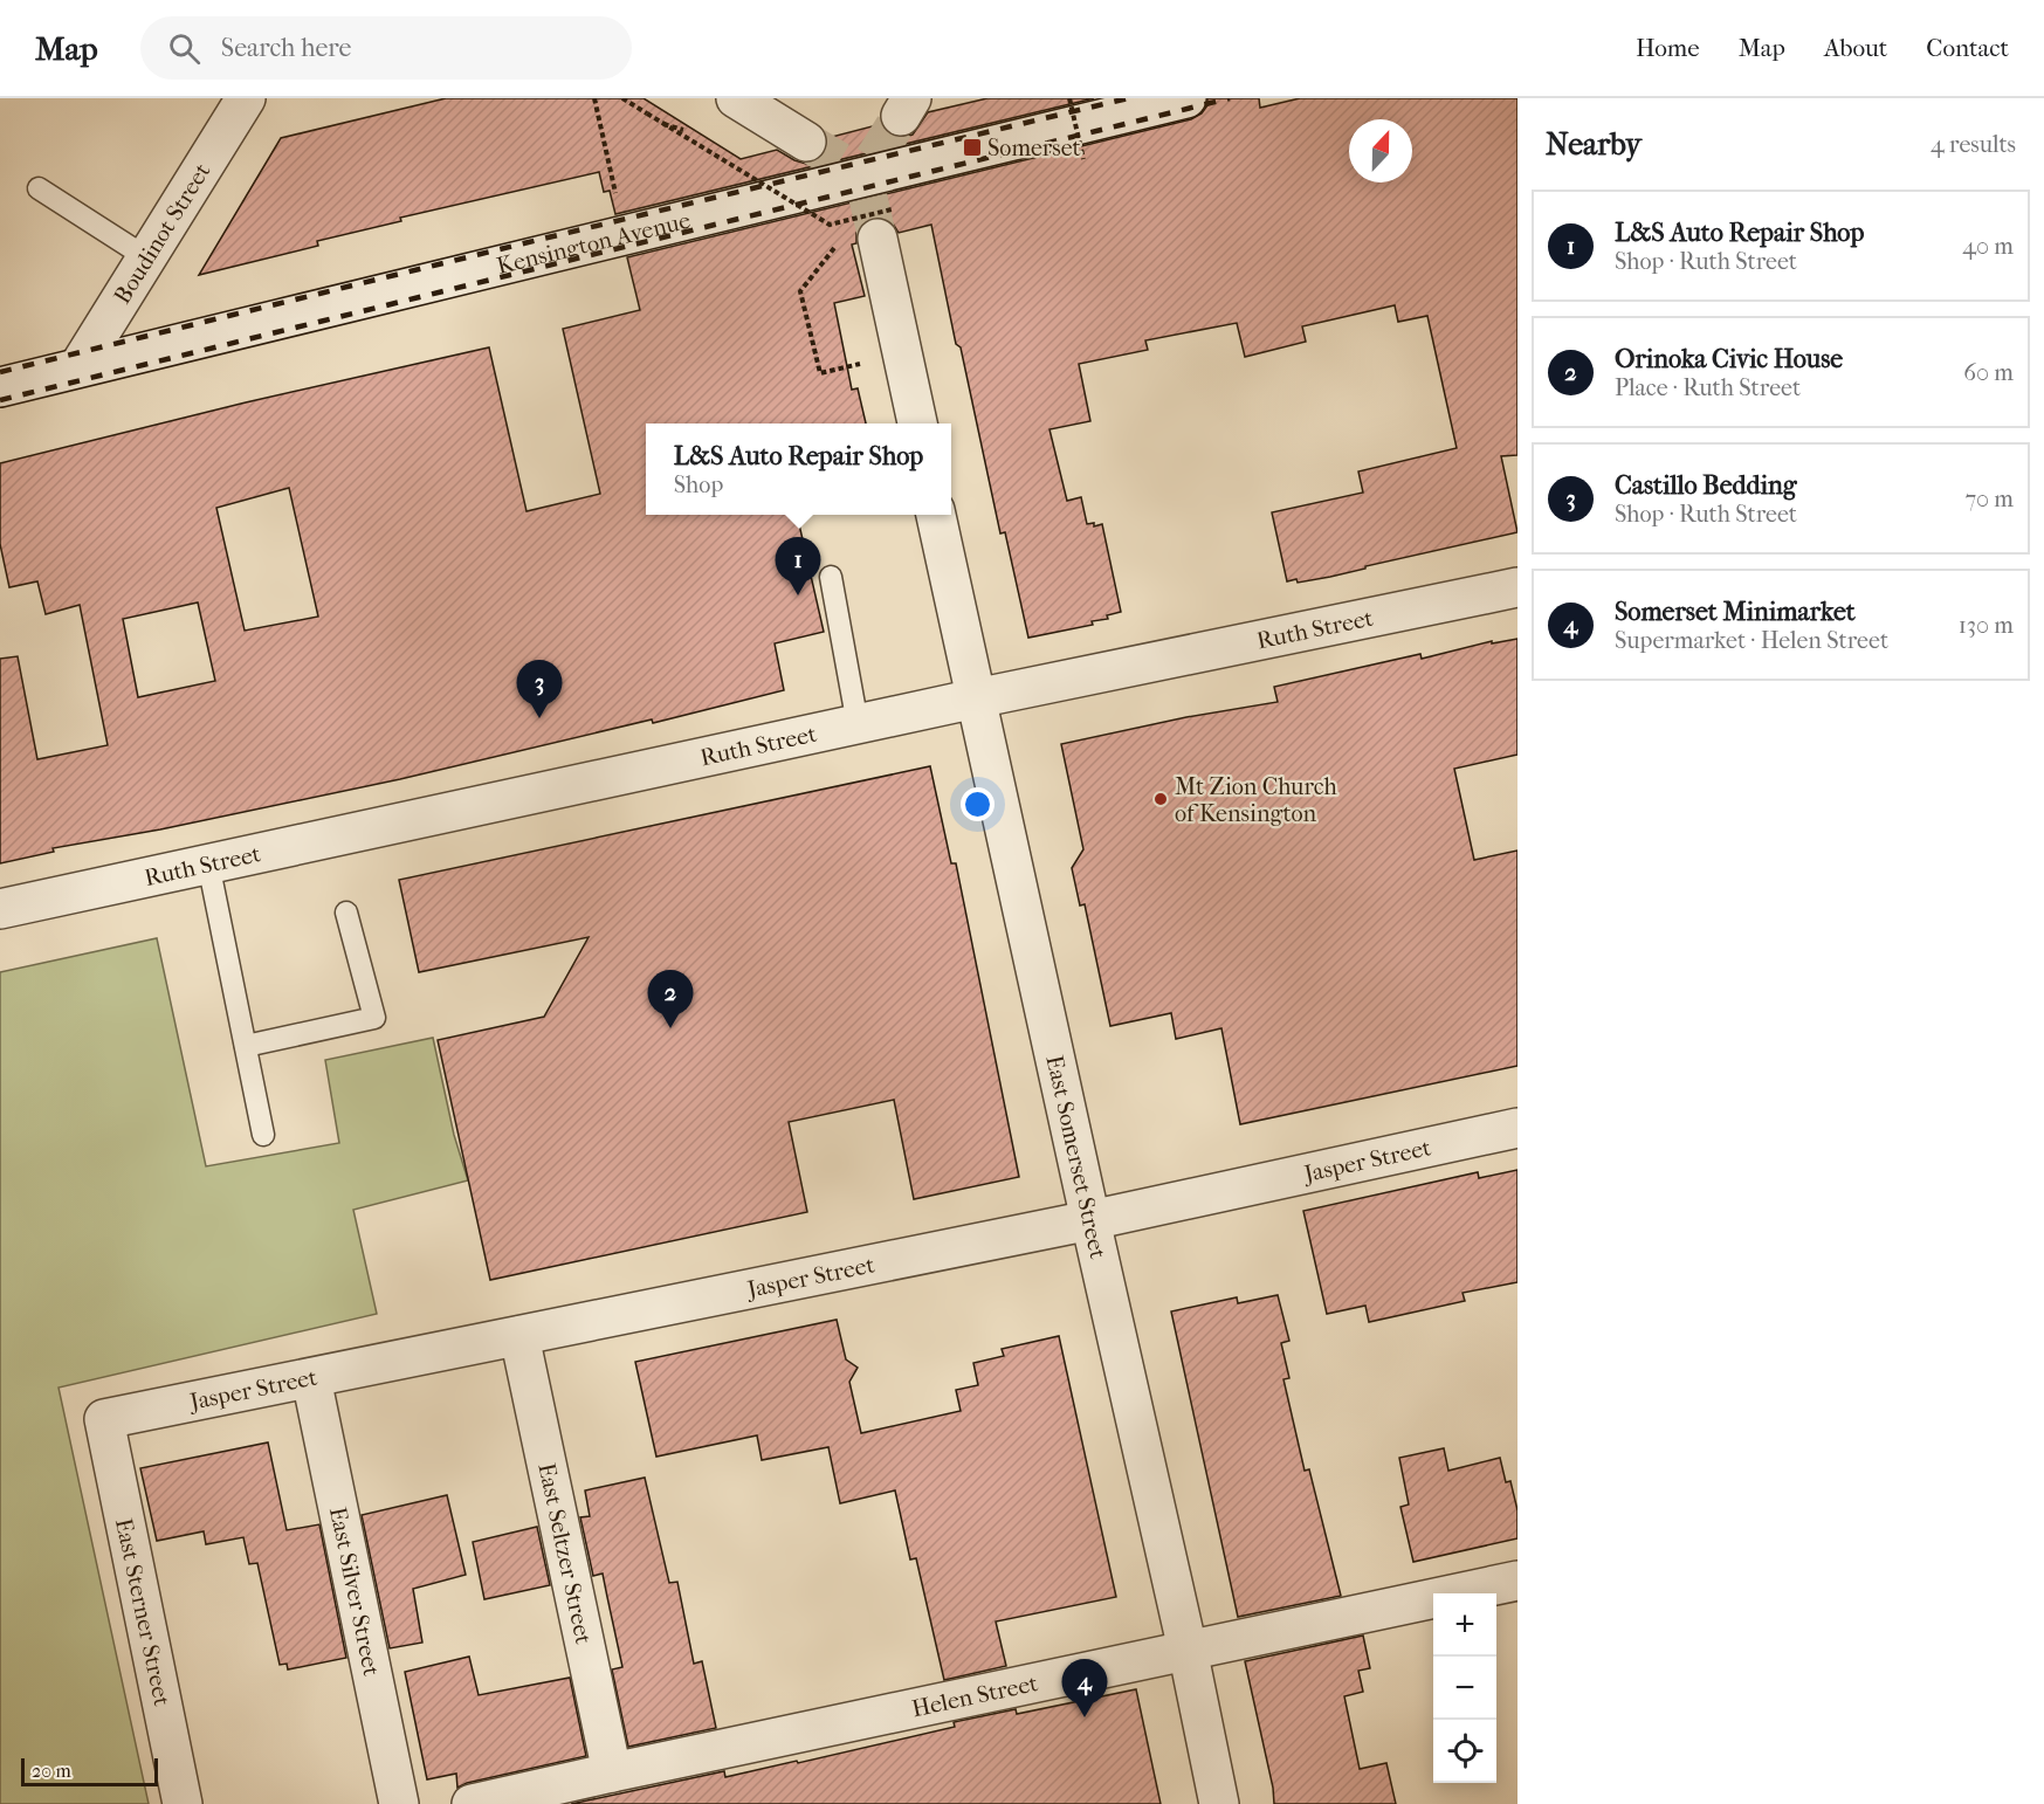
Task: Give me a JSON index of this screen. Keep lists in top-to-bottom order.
{
  "streets": {
    "street": [
      "Boudinot Street",
      "Kensington Avenue",
      "Ruth Street",
      "East Somerset Street",
      "Jasper Street",
      "East Seltzer Street",
      "East Silver Street",
      "East Sterner Street",
      "Helen Street"
    ]
  },
  "crossings": [
    ["Boudinot Street", "Kensington Avenue"],
    ["Ruth Street", "East Somerset Street"],
    ["East Somerset Street", "Jasper Street"],
    ["East Somerset Street", "Helen Street"],
    ["Jasper Street", "East Seltzer Street"],
    ["Jasper Street", "East Silver Street"],
    ["Jasper Street", "East Sterner Street"],
    ["East Seltzer Street", "Helen Street"]
  ],
  "places": {
    "transit": ["Somerset"],
    "other": ["Mt Zion Church of Kensington"]
  },
  "scale_bar": "20 m",
  "north": "top",
  "page": {
    "header": "Map",
    "search": "Search here",
    "nav": [
      "Home",
      "Map",
      "About",
      "Contact"
    ],
    "heading": ["Nearby", "4 results"],
    "list": [
      {
        "mark": "1",
        "name": "L&S Auto Repair Shop",
        "note": "Shop · Ruth Street",
        "value": "40 m"
      },
      {
        "mark": "2",
        "name": "Orinoka Civic House",
        "note": "Place · Ruth Street",
        "value": "60 m"
      },
      {
        "mark": "3",
        "name": "Castillo Bedding",
        "note": "Shop · Ruth Street",
        "value": "70 m"
      },
      {
        "mark": "4",
        "name": "Somerset Minimarket",
        "note": "Supermarket · Helen Street",
        "value": "130 m"
      }
    ],
    "popup": ["L&S Auto Repair Shop", "Shop"],
    "pins": [
      "1",
      "3",
      "2",
      "4"
    ],
    "map_buttons": ["+", "−"],
    "scale": "20 m"
  }
}
